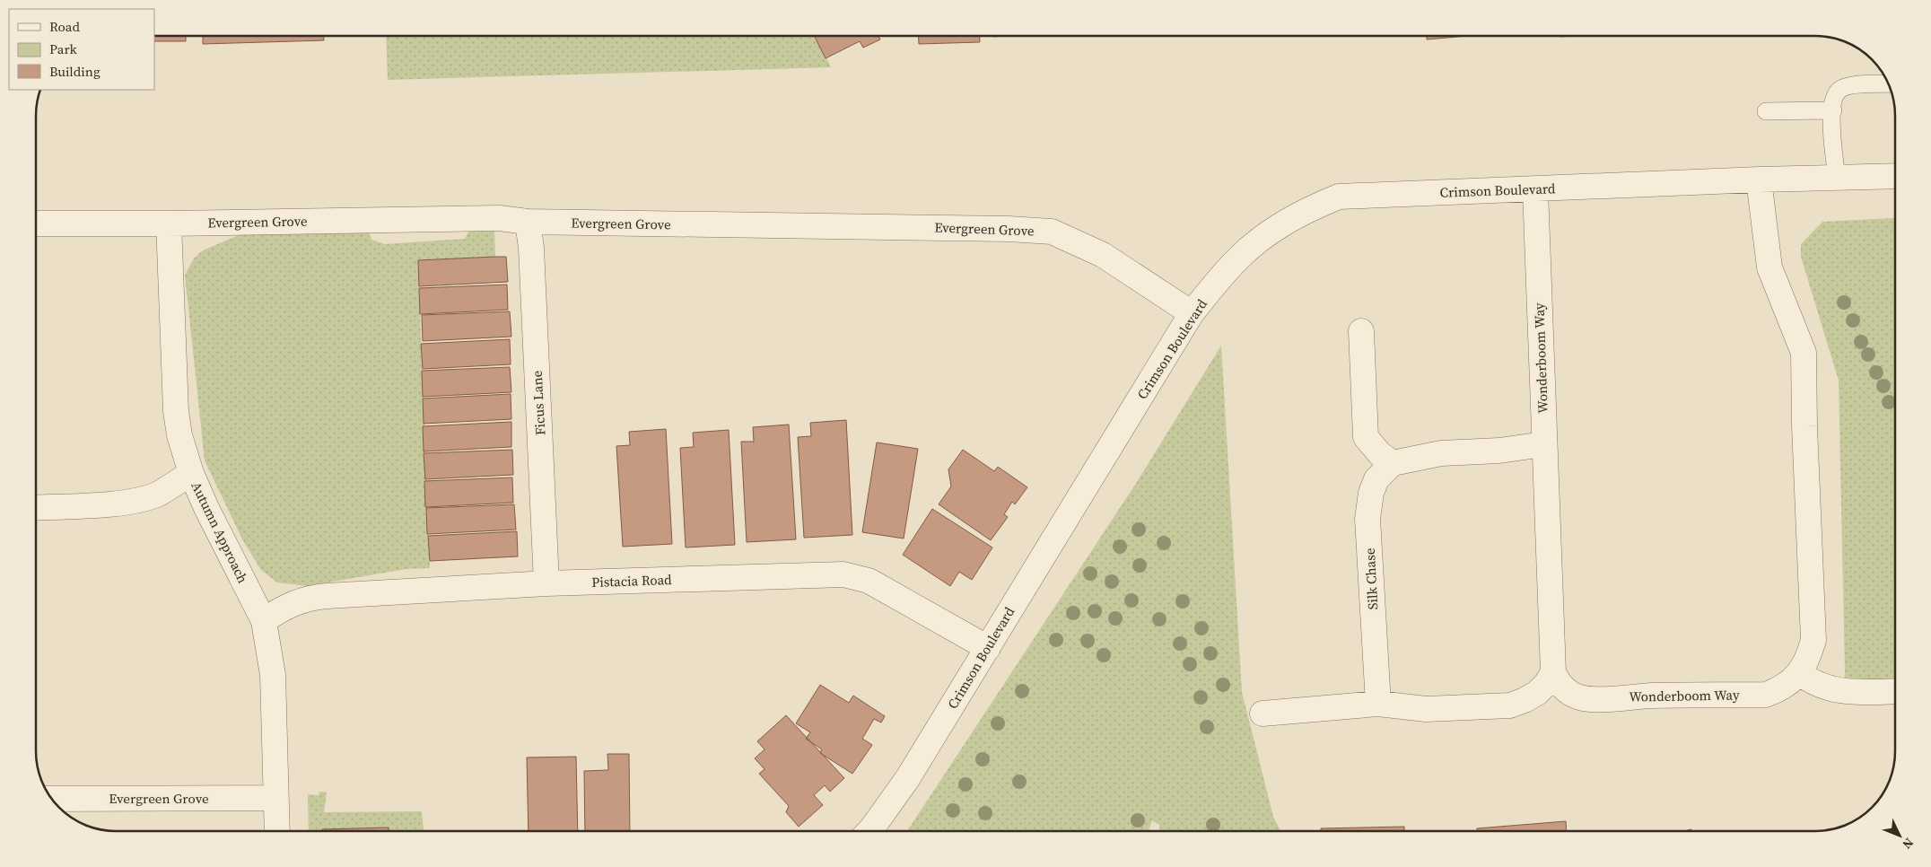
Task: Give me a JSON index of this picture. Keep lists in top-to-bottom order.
{
  "streets": {
    "street": [
      "Crimson Boulevard",
      "Evergreen Grove",
      "Wonderboom Way",
      "Ficus Lane",
      "Autumn Approach",
      "Silk Chase",
      "Pistacia Road"
    ]
  },
  "crossings": [
    ["Crimson Boulevard", "Evergreen Grove"],
    ["Crimson Boulevard", "Wonderboom Way"],
    ["Crimson Boulevard", "Pistacia Road"],
    ["Evergreen Grove", "Ficus Lane"],
    ["Evergreen Grove", "Autumn Approach"],
    ["Ficus Lane", "Pistacia Road"],
    ["Autumn Approach", "Pistacia Road"]
  ],
  "legend": ["Road", "Park", "Building"],
  "north": "bottom right"
}
